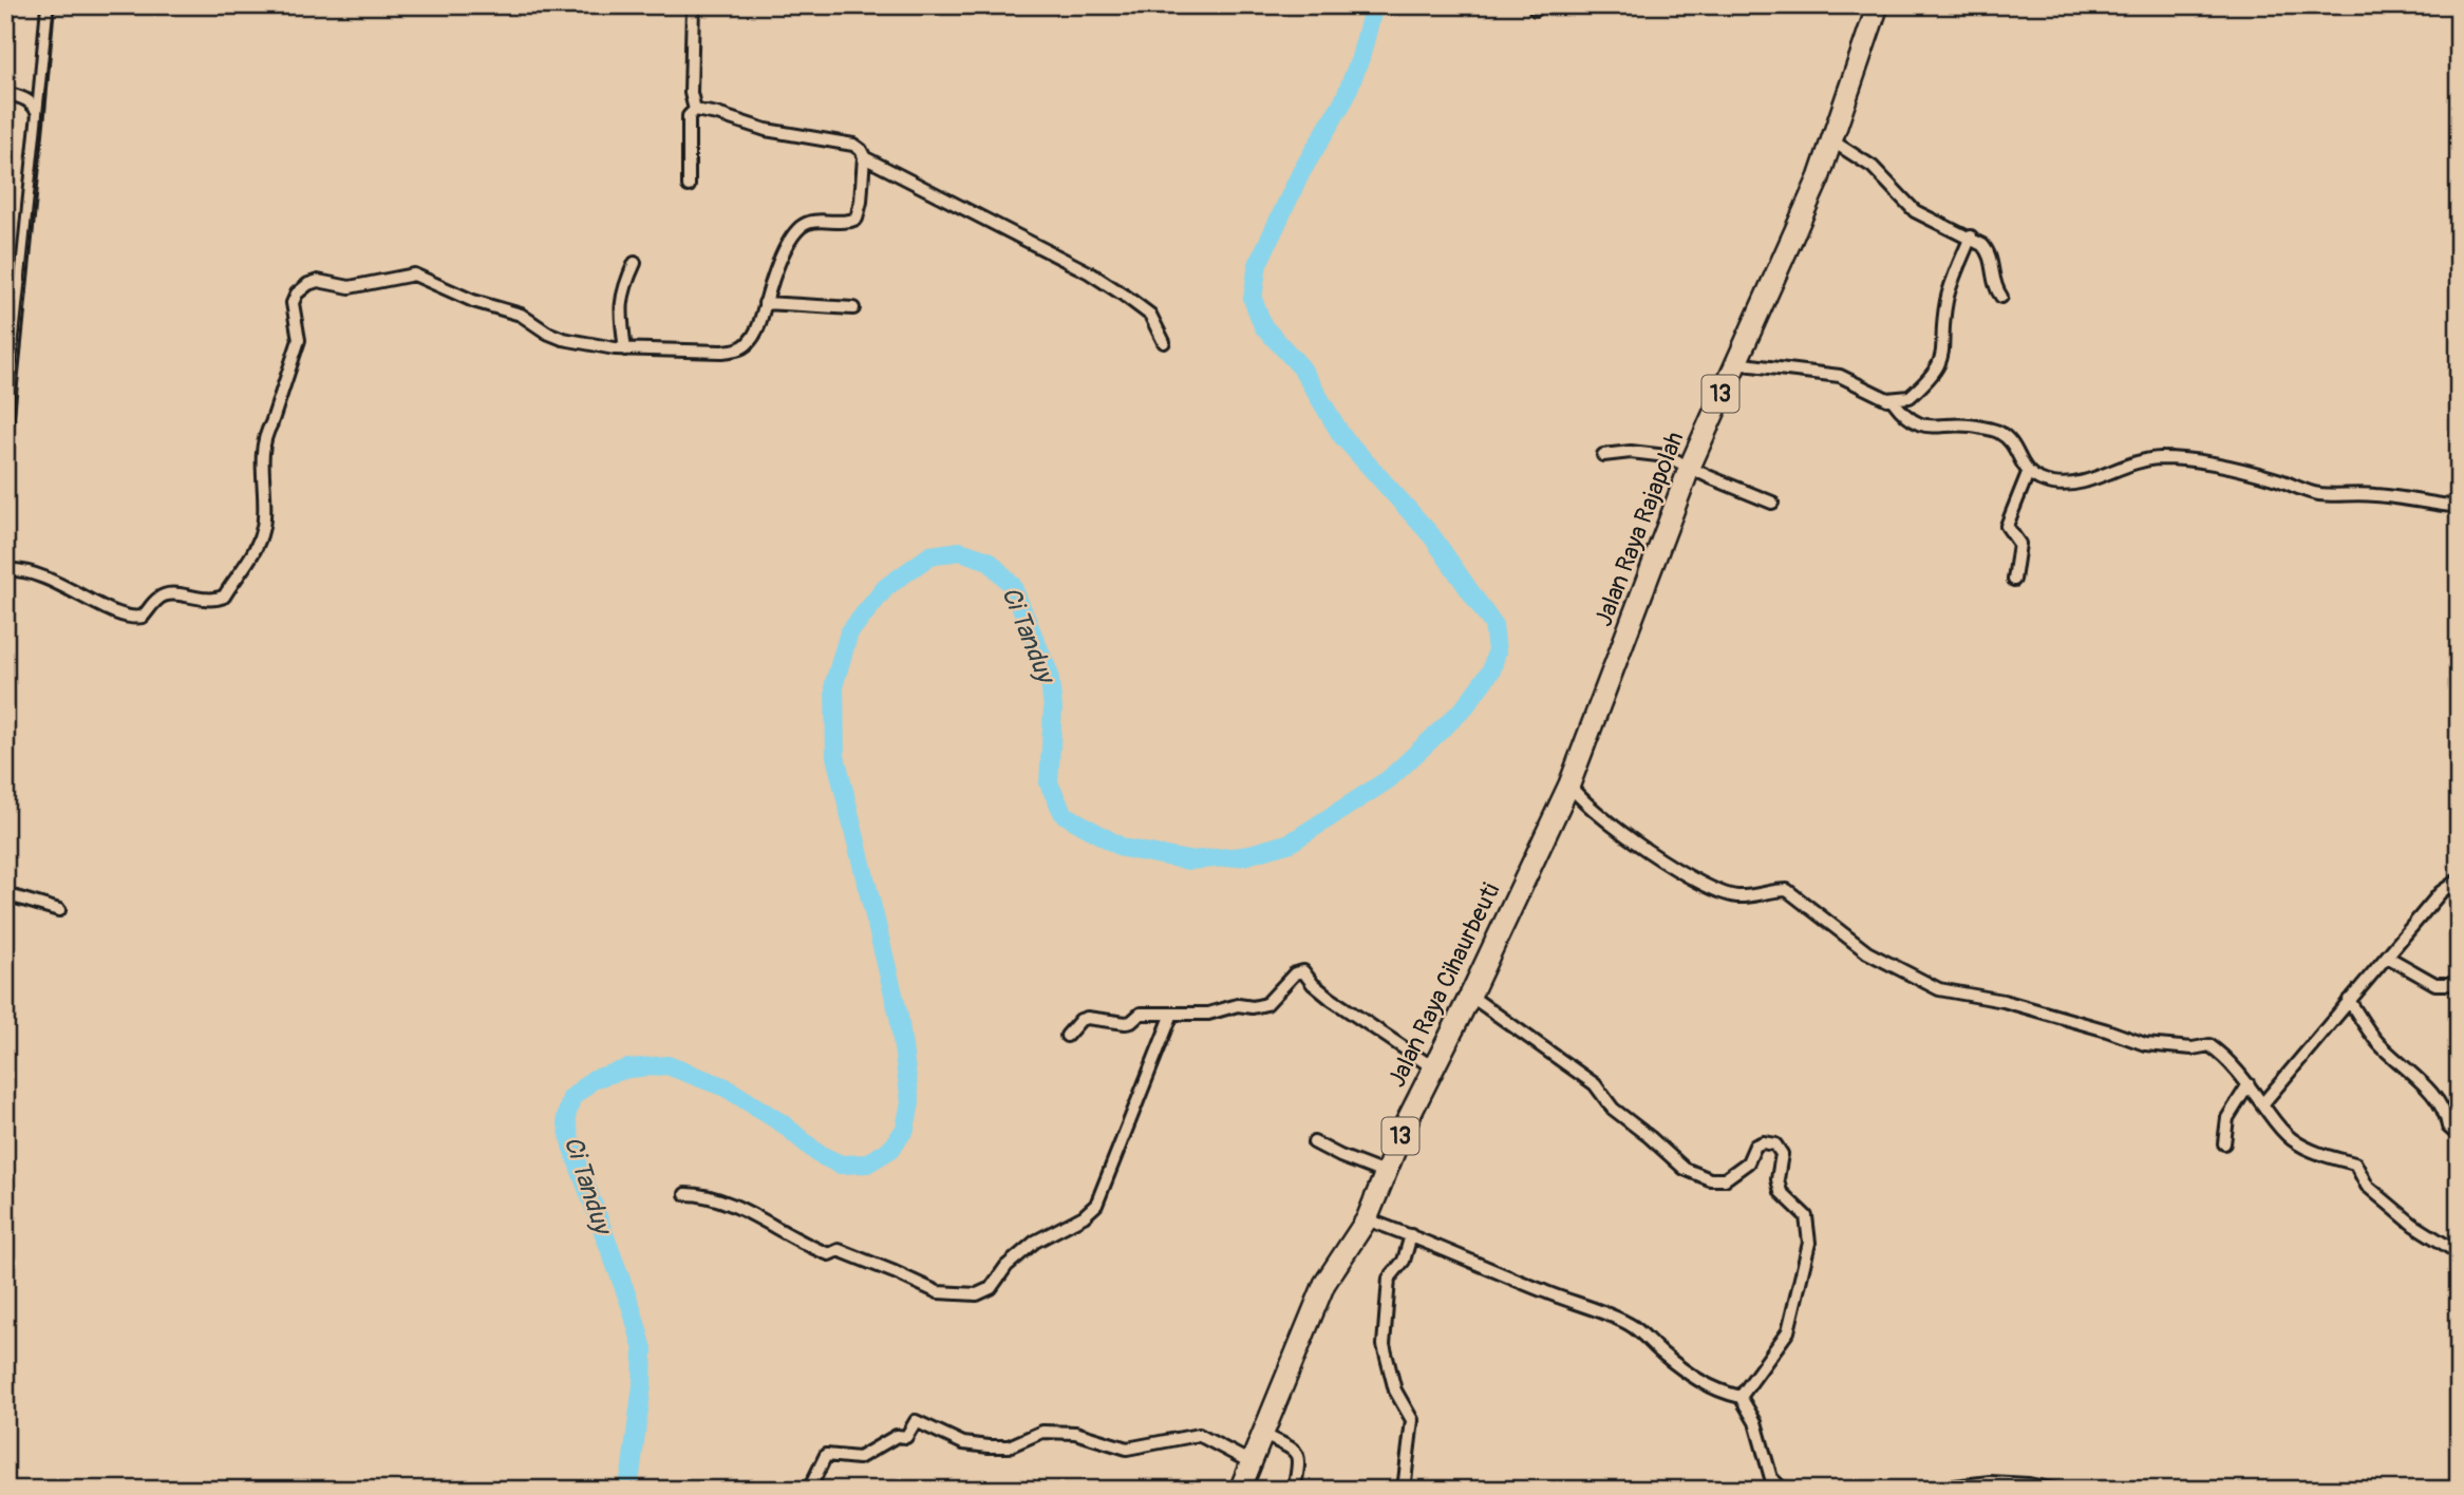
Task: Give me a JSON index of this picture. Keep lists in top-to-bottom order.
{
  "streets": {
    "highway": ["13", "Jalan Raya Rajapolah", "Jalan Raya Cihaurbeuti"]
  },
  "crossings": [
    ["Jalan Raya Rajapolah", "Jalan Raya Cihaurbeuti"]
  ],
  "water": ["Ci Tanduy"]
}
